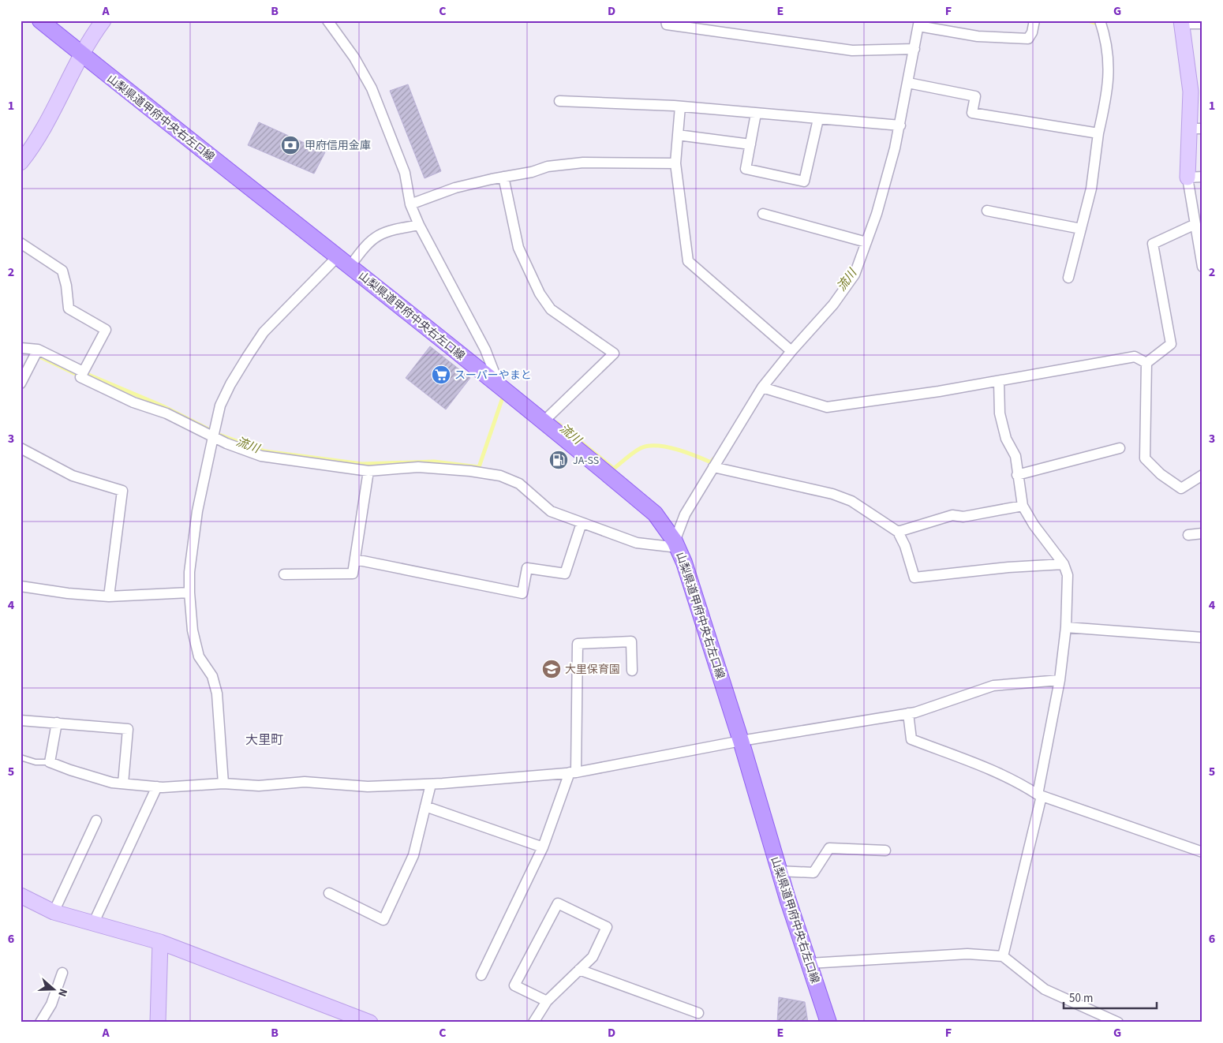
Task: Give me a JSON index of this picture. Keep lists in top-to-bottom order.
{
  "streets": {
    "main road": ["山梨県道甲府中央右左口線"]
  },
  "districts": ["大里町"],
  "water": ["流川"],
  "places": {
    "bank": ["甲府信用金庫"],
    "supermarket": ["スーパーやまと"],
    "fuel station": ["JA-SS"],
    "school or university": ["大里保育園"]
  },
  "scale_bar": "50 m",
  "north": "right",
  "grid": {
    "columns": [
      "A",
      "B",
      "C",
      "D",
      "E",
      "F",
      "G"
    ],
    "rows": [
      "1",
      "2",
      "3",
      "4",
      "5",
      "6"
    ]
  }
}
